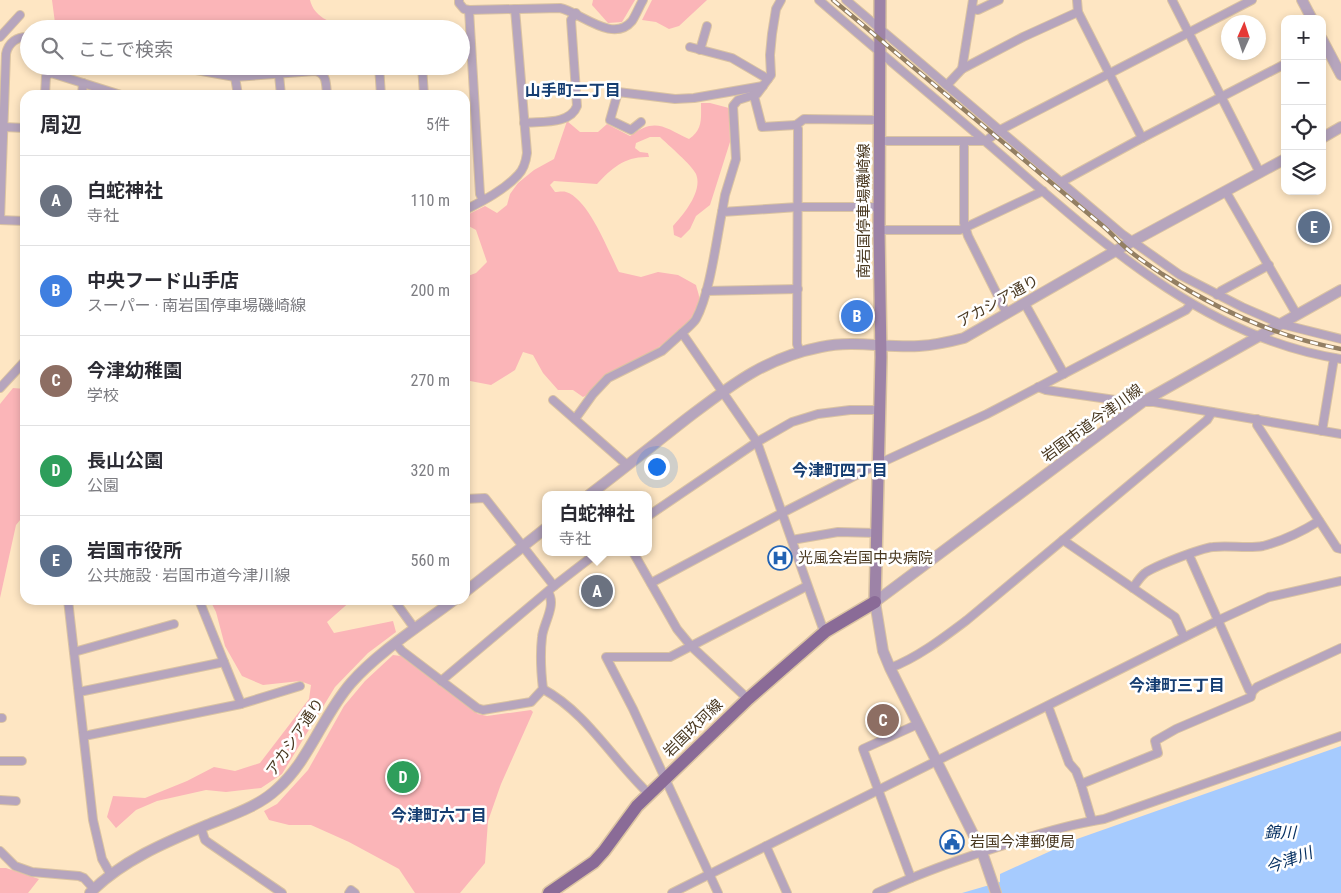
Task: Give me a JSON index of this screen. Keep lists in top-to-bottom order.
{
  "streets": {
    "main road": ["南岩国停車場磯崎線", "岩国玖珂線"],
    "street": ["アカシア通り", "岩国市道今津川線"]
  },
  "crossings": [
    ["南岩国停車場磯崎線", "アカシア通り"],
    ["南岩国停車場磯崎線", "岩国市道今津川線"],
    ["南岩国停車場磯崎線", "岩国玖珂線"],
    ["岩国市道今津川線", "岩国玖珂線"]
  ],
  "districts": [
    "山手町二丁目",
    "今津町四丁目",
    "今津町三丁目",
    "今津町六丁目"
  ],
  "water": ["錦川", "今津川"],
  "places": {
    "hospital": ["光風会岩国中央病院"],
    "public building": ["岩国今津郵便局"]
  },
  "north": "top",
  "page": {
    "map_buttons": ["+", "−"],
    "search": "ここで検索",
    "heading": ["周辺", "5件"],
    "list": [
      {
        "mark": "A",
        "name": "白蛇神社",
        "note": "寺社",
        "value": "110 m"
      },
      {
        "mark": "B",
        "name": "中央フード山手店",
        "note": "スーパー · 南岩国停車場磯崎線",
        "value": "200 m"
      },
      {
        "mark": "C",
        "name": "今津幼稚園",
        "note": "学校",
        "value": "270 m"
      },
      {
        "mark": "D",
        "name": "長山公園",
        "note": "公園",
        "value": "320 m"
      },
      {
        "mark": "E",
        "name": "岩国市役所",
        "note": "公共施設 · 岩国市道今津川線",
        "value": "560 m"
      }
    ],
    "pins": [
      "E",
      "B",
      "A",
      "C",
      "D"
    ],
    "popup": ["白蛇神社", "寺社"]
  }
}
